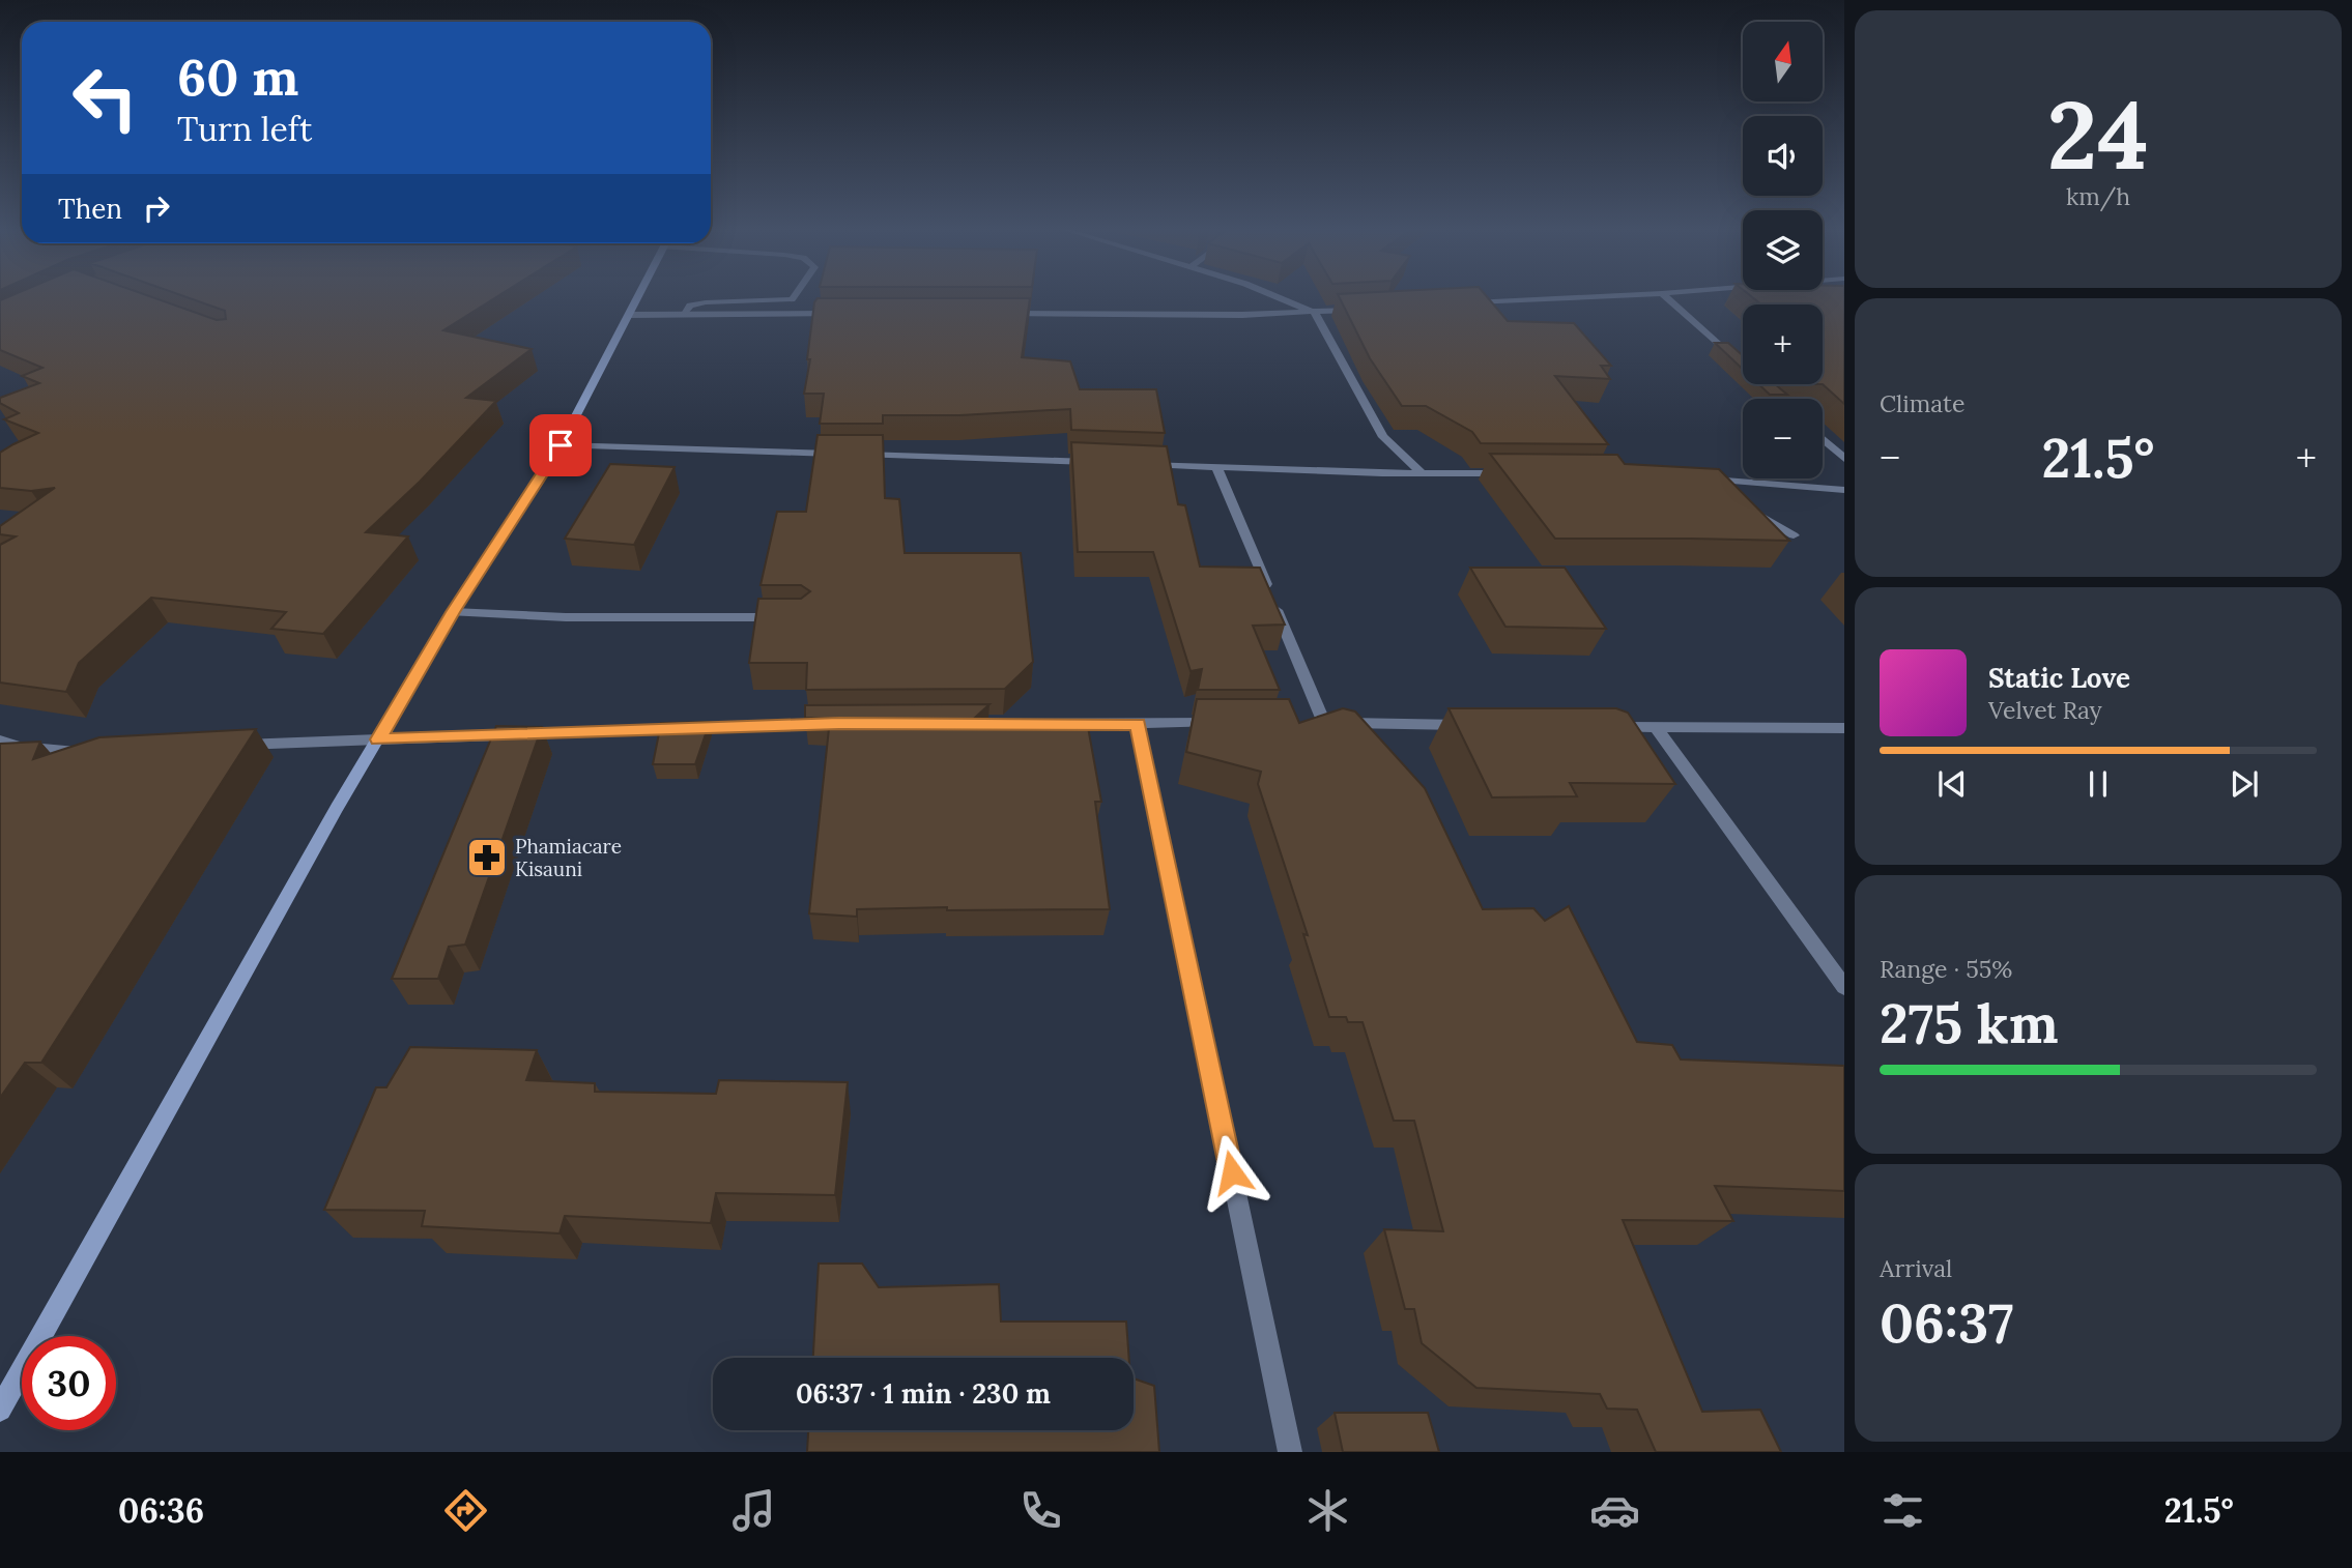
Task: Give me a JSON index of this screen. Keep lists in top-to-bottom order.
{
  "places": {
    "pharmacy": ["Phamiacare Kisauni"]
  },
  "north": "top",
  "page": {
    "tile": [
      ["24", "km/h"],
      "Climate",
      ["Range · 55%", "275 km"],
      ["Arrival", "06:37"]
    ],
    "map_buttons": ["+", "−"],
    "turn": ["60 m", "Turn left"],
    "then": "Then",
    "heat": ["−", "21.5°", "+"],
    "song": ["Static Love", "Velvet Ray"],
    "limit": "30",
    "trip": "06:37 · 1 min · 230 m",
    "tabs": ["06:36", "21.5°"]
  }
}
